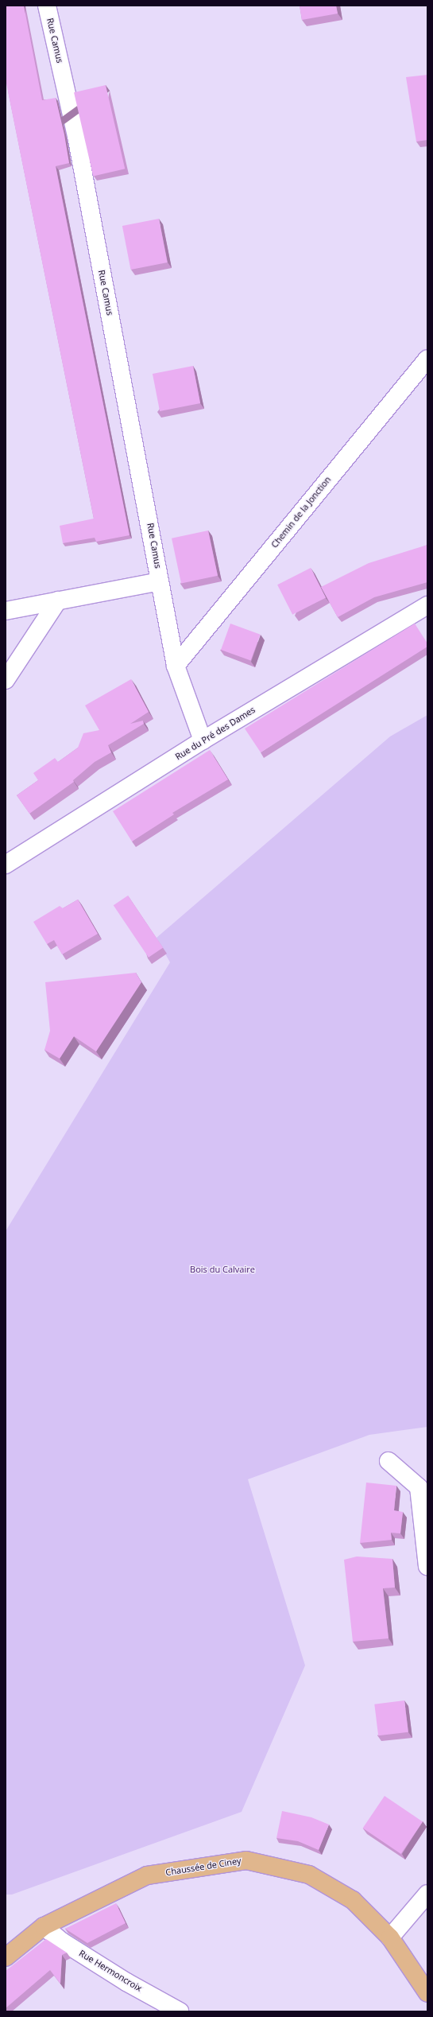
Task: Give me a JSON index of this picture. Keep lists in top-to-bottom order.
{
  "streets": {
    "main road": ["Chaussée de Ciney"],
    "street": [
      "Rue Camus",
      "Chemin de la Jonction",
      "Rue du Pré des Dames",
      "Rue Hermoncroix"
    ]
  },
  "crossings": [
    ["Rue Camus", "Chemin de la Jonction"],
    ["Rue Camus", "Rue du Pré des Dames"],
    ["Chaussée de Ciney", "Rue Hermoncroix"]
  ],
  "parks": ["Bois du Calvaire"]
}
